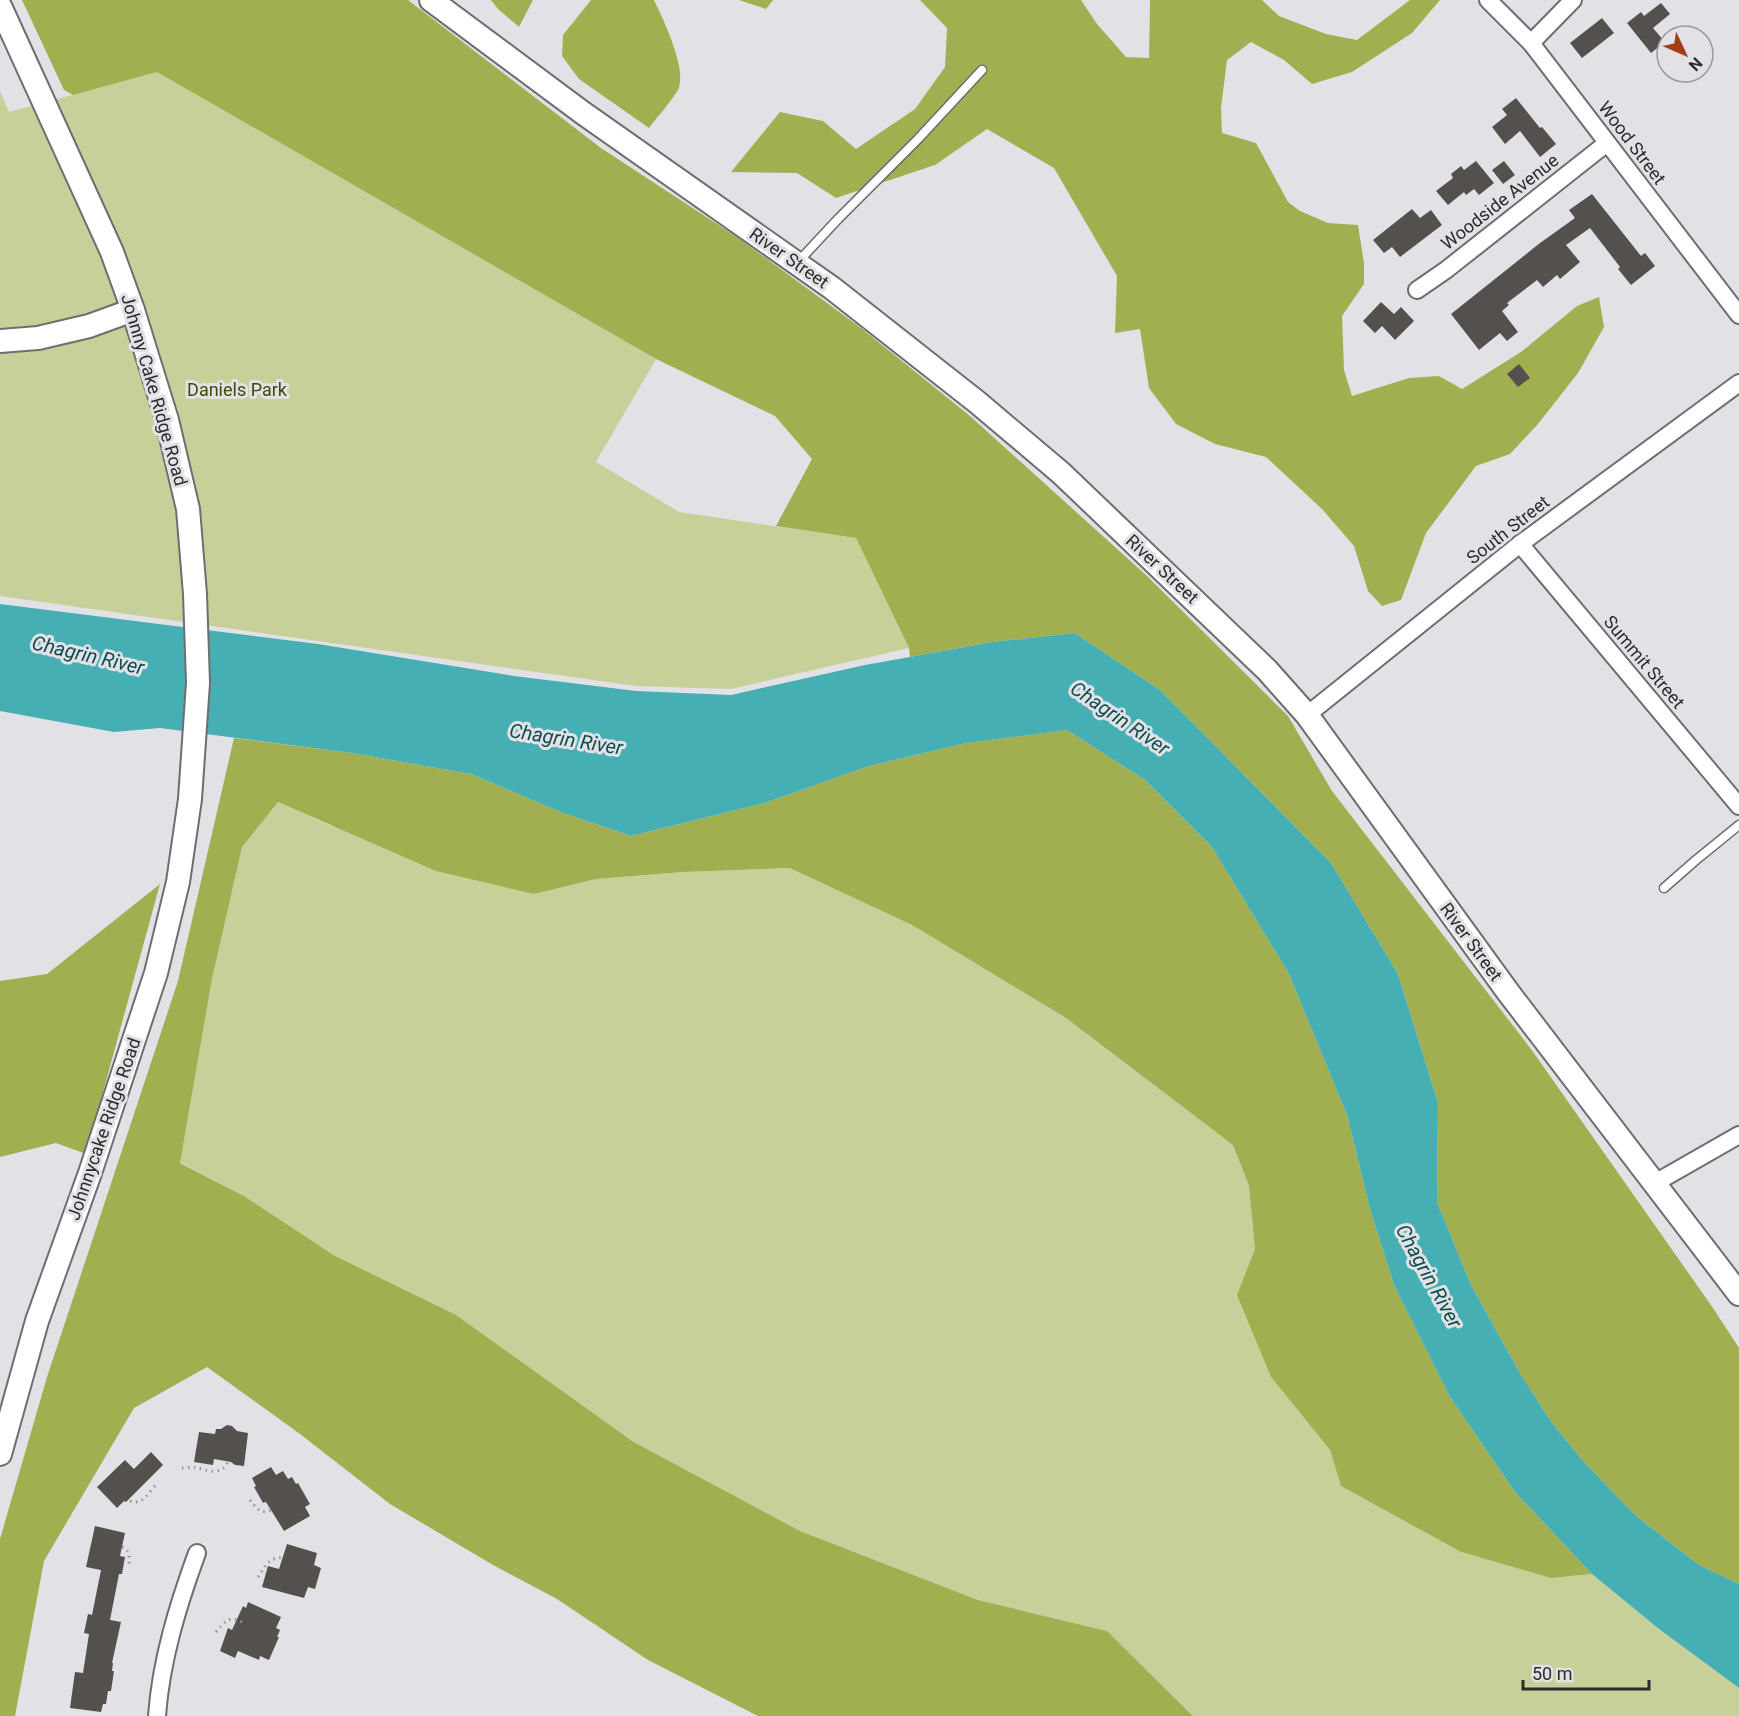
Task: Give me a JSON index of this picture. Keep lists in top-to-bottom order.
{
  "streets": {
    "main road": ["River Street", "Johnny Cake Ridge Road", "Johnnycake Ridge Road"],
    "street": [
      "Wood Street",
      "Woodside Avenue",
      "South Street",
      "Summit Street"
    ]
  },
  "crossings": [
    ["Wood Street", "Woodside Avenue"],
    ["River Street", "South Street"],
    ["Johnny Cake Ridge Road", "Johnnycake Ridge Road"],
    ["South Street", "Summit Street"]
  ],
  "water": ["Chagrin River"],
  "parks": ["Daniels Park"],
  "scale_bar": "50 m",
  "north": "bottom right"
}
